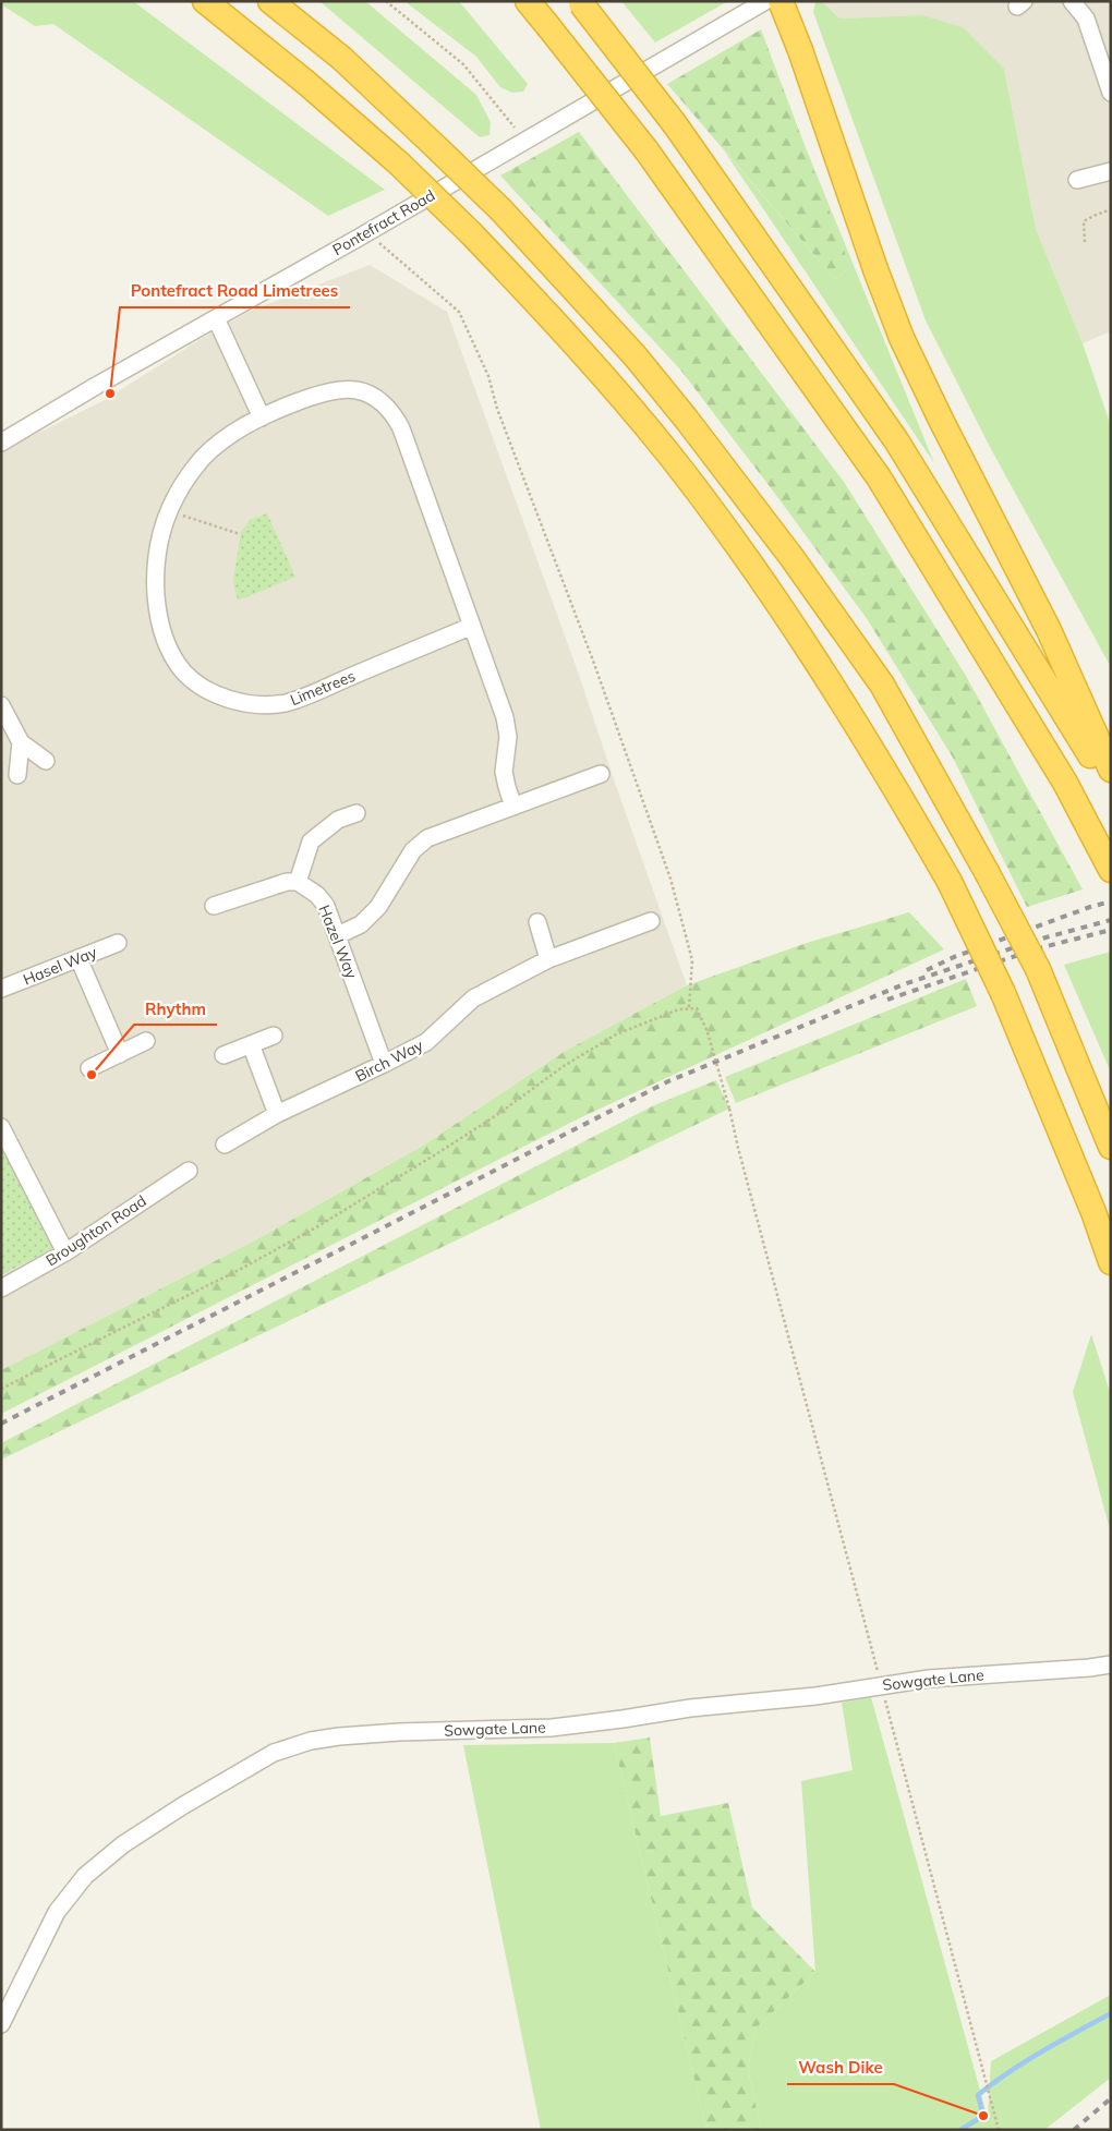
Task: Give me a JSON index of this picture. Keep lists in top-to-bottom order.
{
  "streets": {
    "street": [
      "Pontefract Road",
      "Limetrees",
      "Hazel Way",
      "Hasel Way",
      "Birch Way",
      "Broughton Road",
      "Sowgate Lane"
    ]
  },
  "crossings": [
    ["Hazel Way", "Birch Way"]
  ],
  "places": ["Pontefract Road Limetrees", "Rhythm", "Wash Dike"]
}
